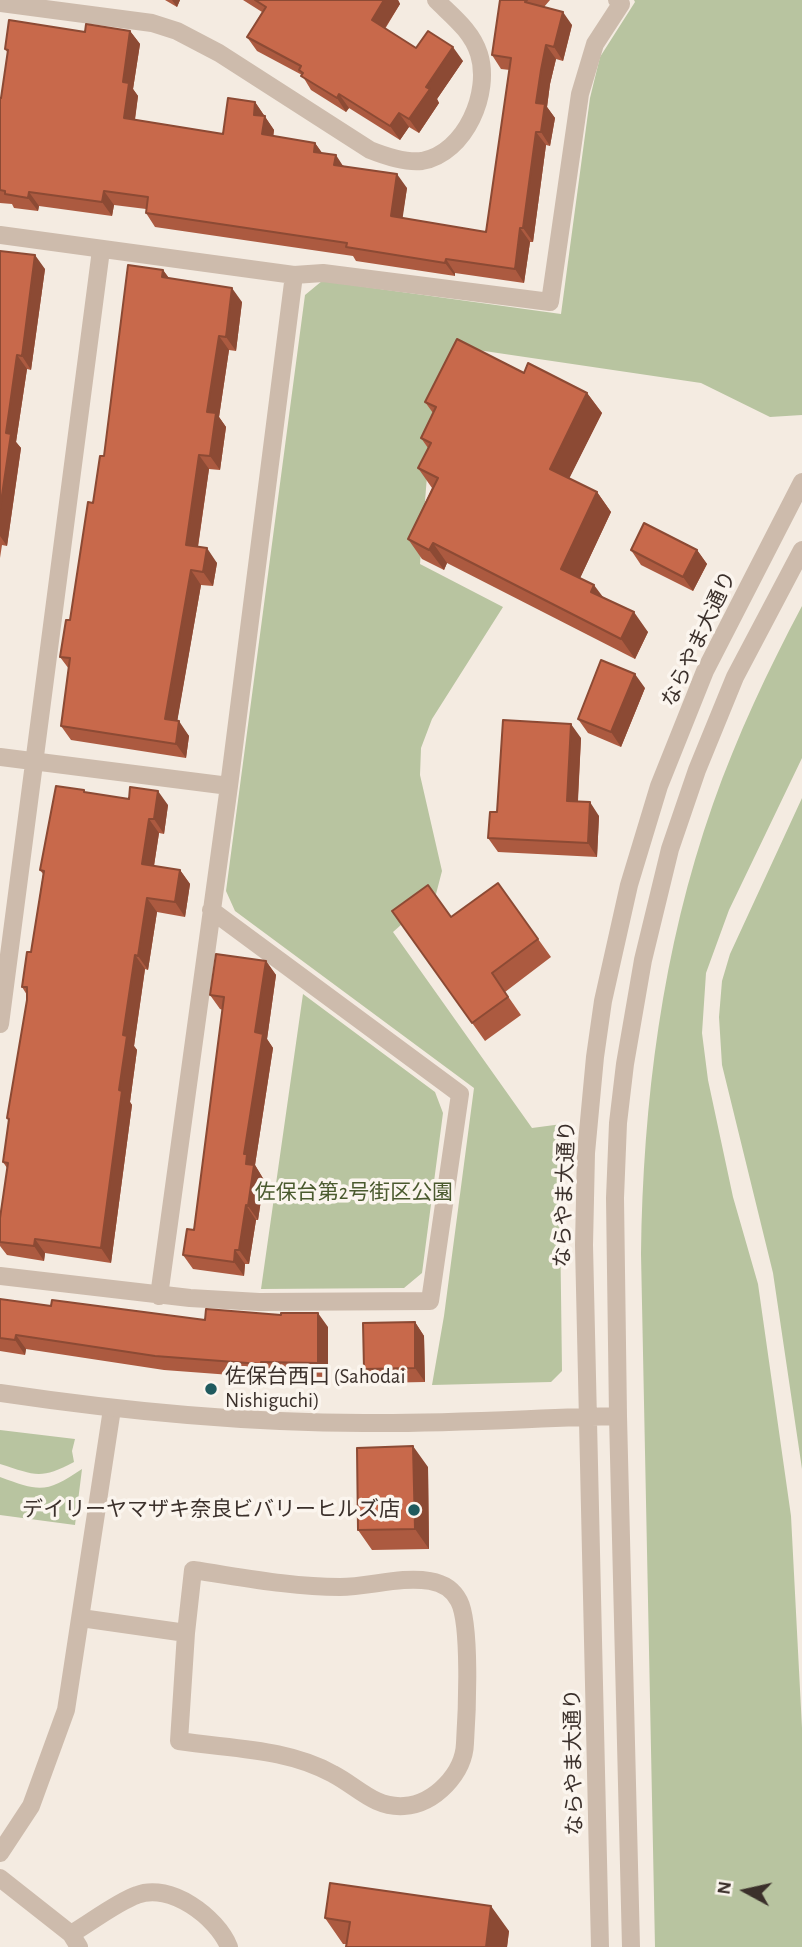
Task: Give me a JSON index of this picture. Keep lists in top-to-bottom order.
{
  "streets": {
    "street": ["ならやま大通り"]
  },
  "parks": ["佐保台第2号街区公園"],
  "places": ["佐保台西口 (Sahodai Nishiguchi)", "デイリーヤマザキ奈良ビバリーヒルズ店"],
  "north": "left"
}
